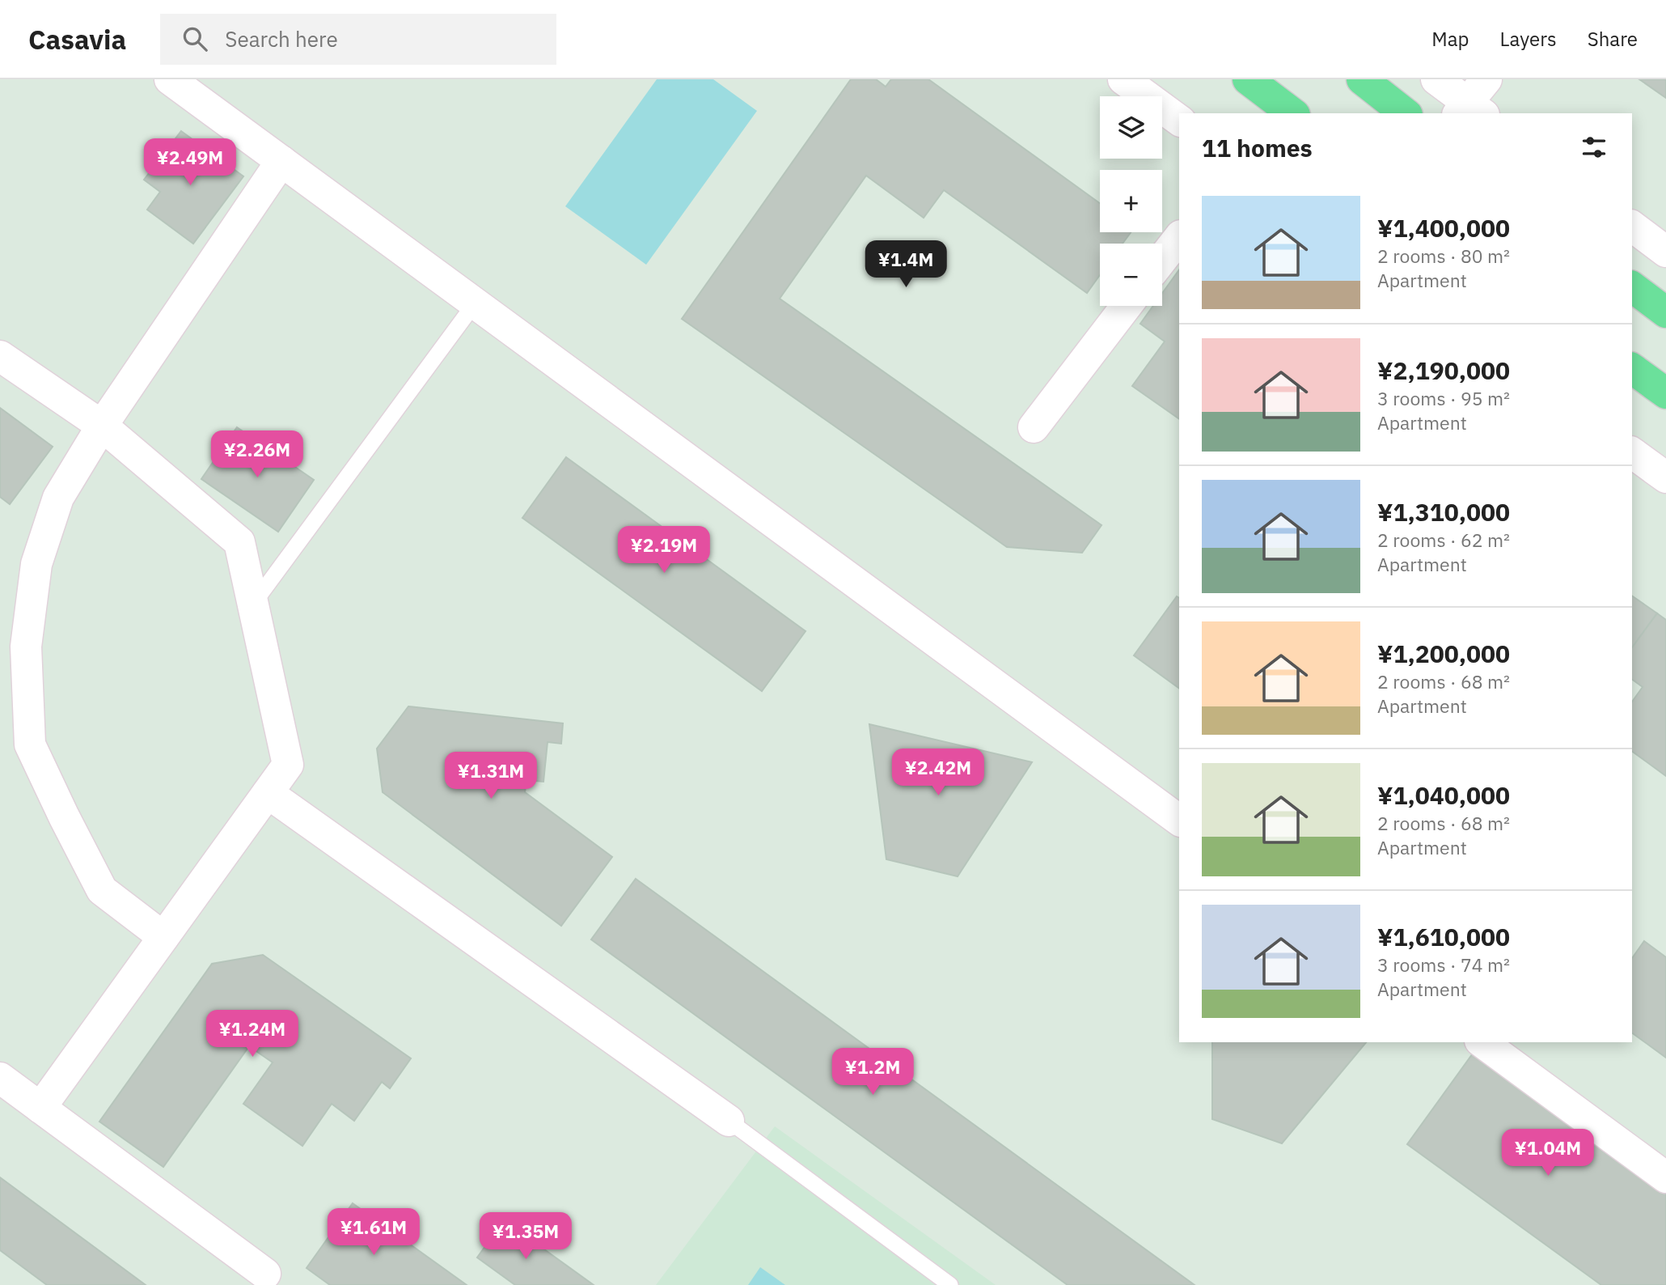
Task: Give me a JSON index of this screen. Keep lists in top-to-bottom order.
{
  "page": {
    "header": "Casavia",
    "search": "Search here",
    "nav": ["Map", "Layers", "Share"],
    "map_buttons": ["+", "−"],
    "heading": "11 homes",
    "price": [
      "¥2.49M",
      "¥1.4M",
      "¥2.26M",
      "¥2.19M",
      "¥2.42M",
      "¥1.31M",
      "¥1.24M",
      "¥1.2M",
      "¥1.04M",
      "¥1.61M",
      "¥1.35M"
    ],
    "list": [
      {
        "name": "¥1,400,000",
        "note": "2 rooms · 80 m² · Apartment"
      },
      {
        "name": "¥2,190,000",
        "note": "3 rooms · 95 m² · Apartment"
      },
      {
        "name": "¥1,310,000",
        "note": "2 rooms · 62 m² · Apartment"
      },
      {
        "name": "¥1,200,000",
        "note": "2 rooms · 68 m² · Apartment"
      },
      {
        "name": "¥1,040,000",
        "note": "2 rooms · 68 m² · Apartment"
      },
      {
        "name": "¥1,610,000",
        "note": "3 rooms · 74 m² · Apartment"
      }
    ]
  }
}
